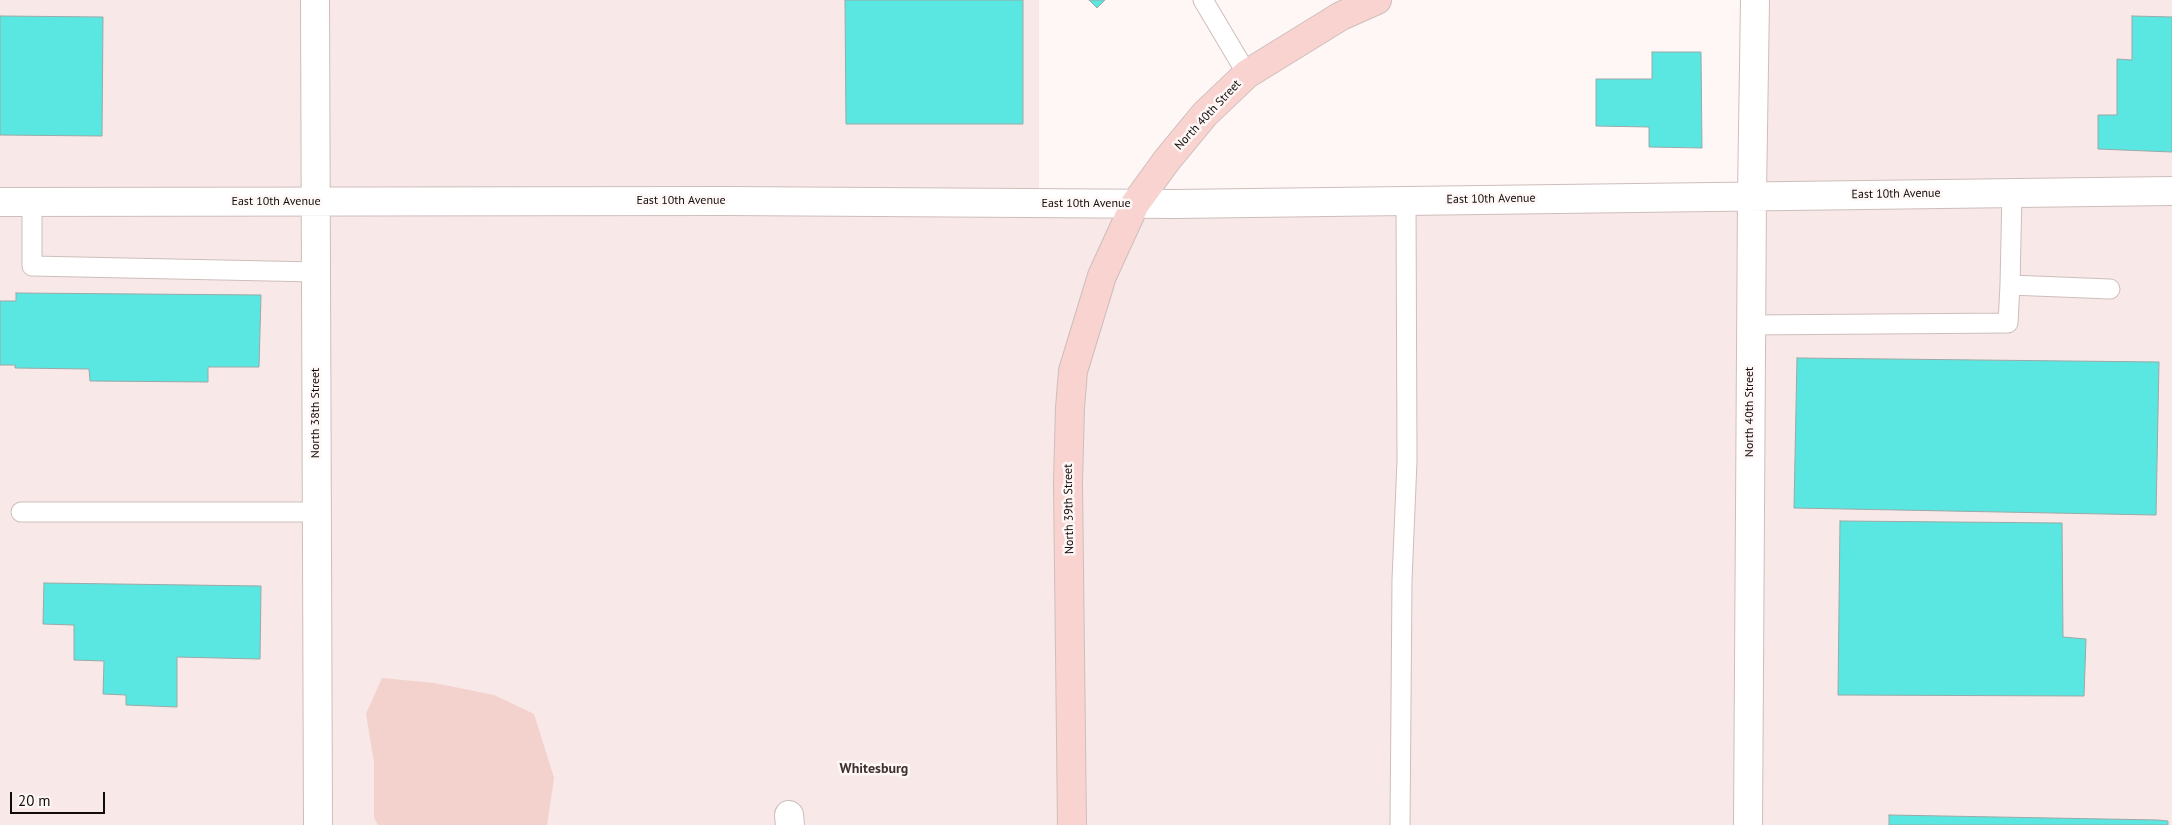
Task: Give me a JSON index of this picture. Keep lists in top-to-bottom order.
{
  "streets": {
    "main road": ["North 40th Street", "North 39th Street"],
    "street": ["East 10th Avenue", "North 38th Street"]
  },
  "crossings": [
    ["North 40th Street", "East 10th Avenue"],
    ["North 40th Street", "North 39th Street"],
    ["East 10th Avenue", "North 38th Street"],
    ["East 10th Avenue", "North 39th Street"]
  ],
  "districts": ["Whitesburg"],
  "scale_bar": "20 m"
}
